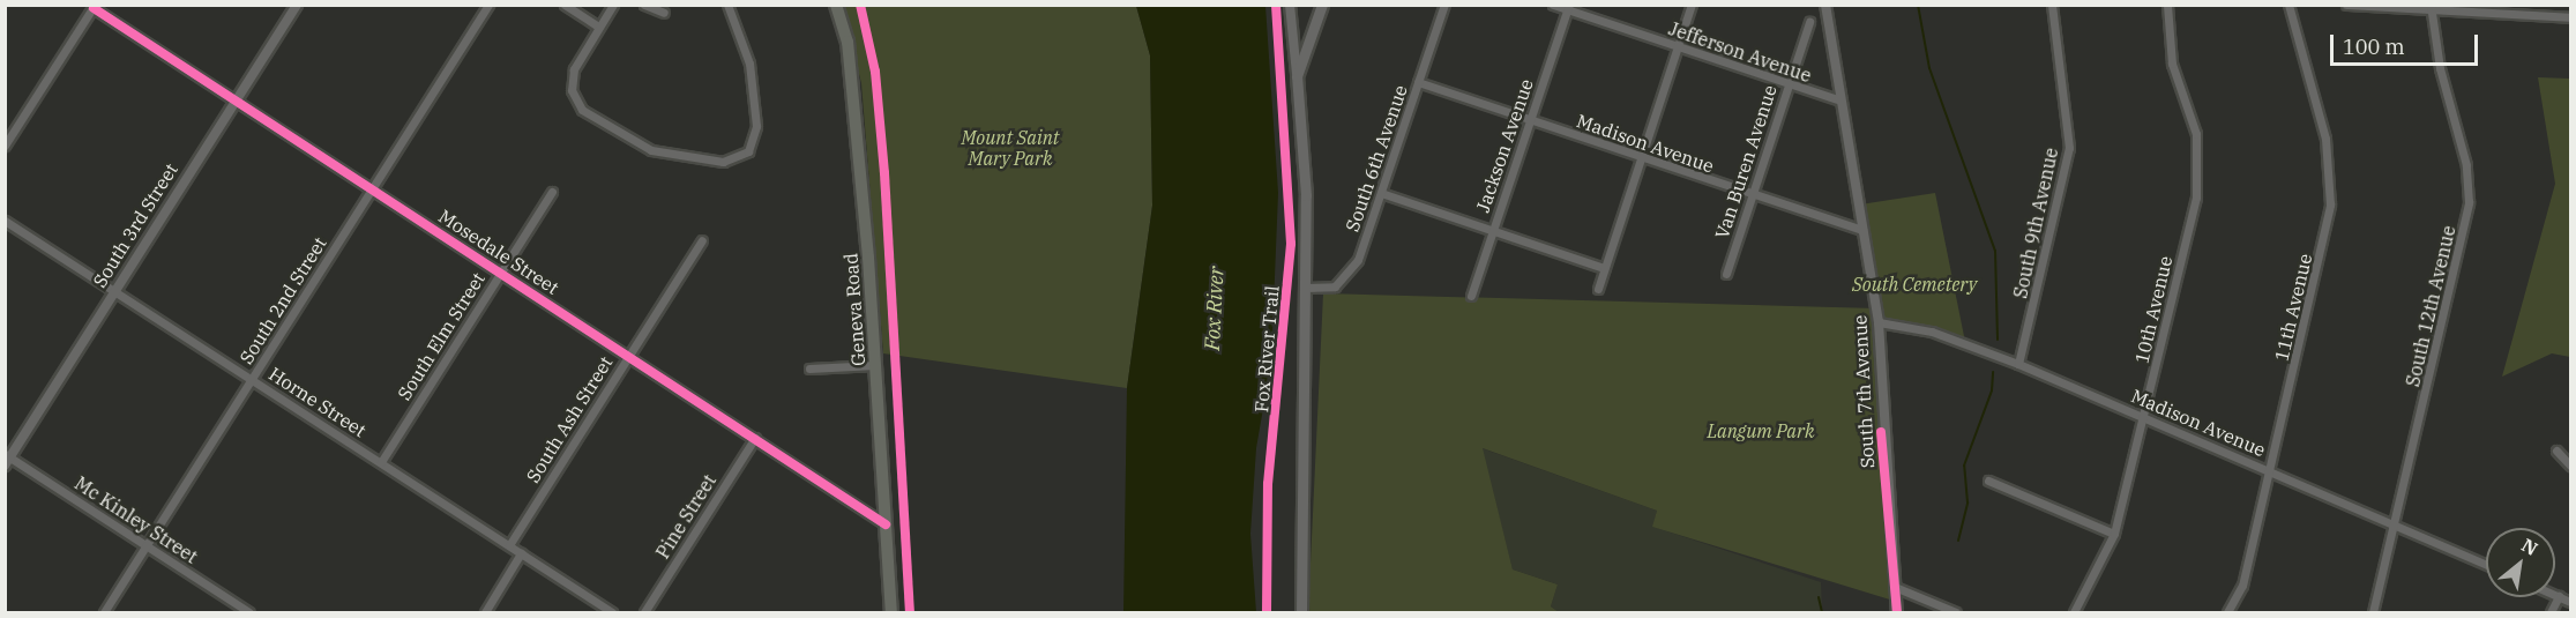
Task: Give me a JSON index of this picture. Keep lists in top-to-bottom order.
{
  "streets": {
    "main road": ["Geneva Road"],
    "street": [
      "Jefferson Avenue",
      "Madison Avenue",
      "Jackson Avenue",
      "South 6th Avenue",
      "Van Buren Avenue",
      "South 9th Avenue",
      "South 3rd Street",
      "Mosedale Street",
      "South 2nd Street",
      "South 12th Avenue",
      "11th Avenue",
      "10th Avenue",
      "South Elm Street",
      "South 7th Avenue",
      "Horne Street",
      "South Ash Street",
      "Pine Street",
      "Mc Kinley Street"
    ],
    "cycle path": ["Fox River Trail"]
  },
  "crossings": [
    ["Jefferson Avenue", "Jackson Avenue"],
    ["Jefferson Avenue", "Van Buren Avenue"],
    ["Jefferson Avenue", "South 7th Avenue"],
    ["Madison Avenue", "Jackson Avenue"],
    ["Madison Avenue", "South 6th Avenue"],
    ["Madison Avenue", "Van Buren Avenue"],
    ["Madison Avenue", "South 9th Avenue"],
    ["Madison Avenue", "South 12th Avenue"],
    ["Madison Avenue", "11th Avenue"],
    ["Madison Avenue", "10th Avenue"],
    ["Madison Avenue", "South 7th Avenue"],
    ["South 3rd Street", "Mosedale Street"],
    ["South 3rd Street", "Horne Street"],
    ["South 3rd Street", "Mc Kinley Street"],
    ["Mosedale Street", "South 2nd Street"],
    ["Mosedale Street", "Geneva Road"],
    ["Mosedale Street", "South Elm Street"],
    ["Mosedale Street", "South Ash Street"],
    ["Mosedale Street", "Pine Street"],
    ["South 2nd Street", "Horne Street"],
    ["South 2nd Street", "Mc Kinley Street"],
    ["South Elm Street", "Horne Street"],
    ["Horne Street", "South Ash Street"]
  ],
  "water": ["Fox River"],
  "parks": ["Mount Saint Mary Park", "South Cemetery", "Langum Park"],
  "scale_bar": "100 m",
  "north": "top right"
}
